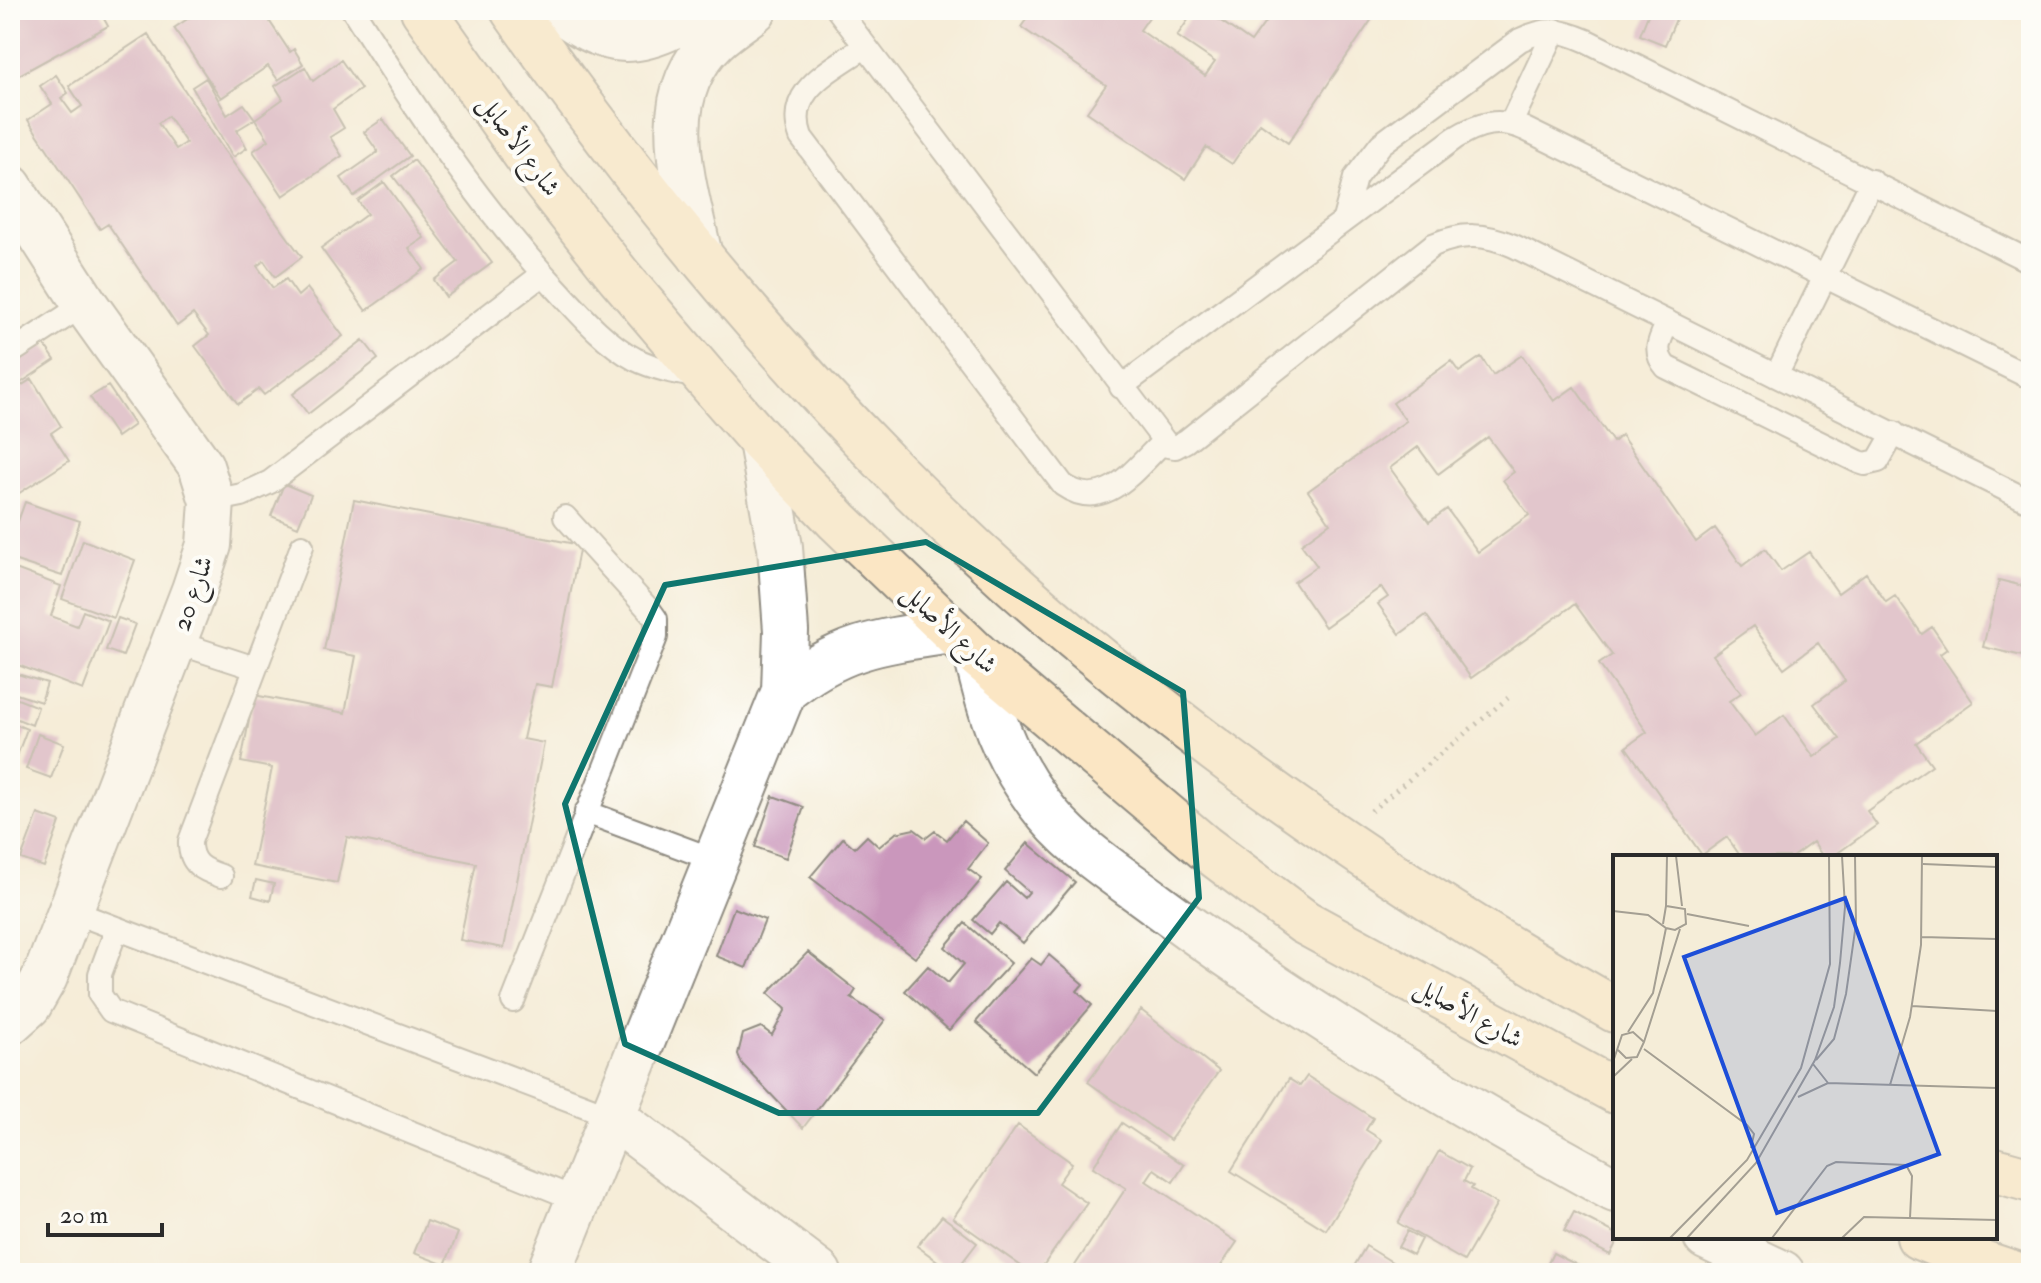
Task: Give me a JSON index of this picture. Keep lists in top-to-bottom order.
{
  "streets": {
    "main road": ["شارع الأصايل"],
    "street": ["شارع 20"]
  },
  "scale_bar": "20 m"
}
